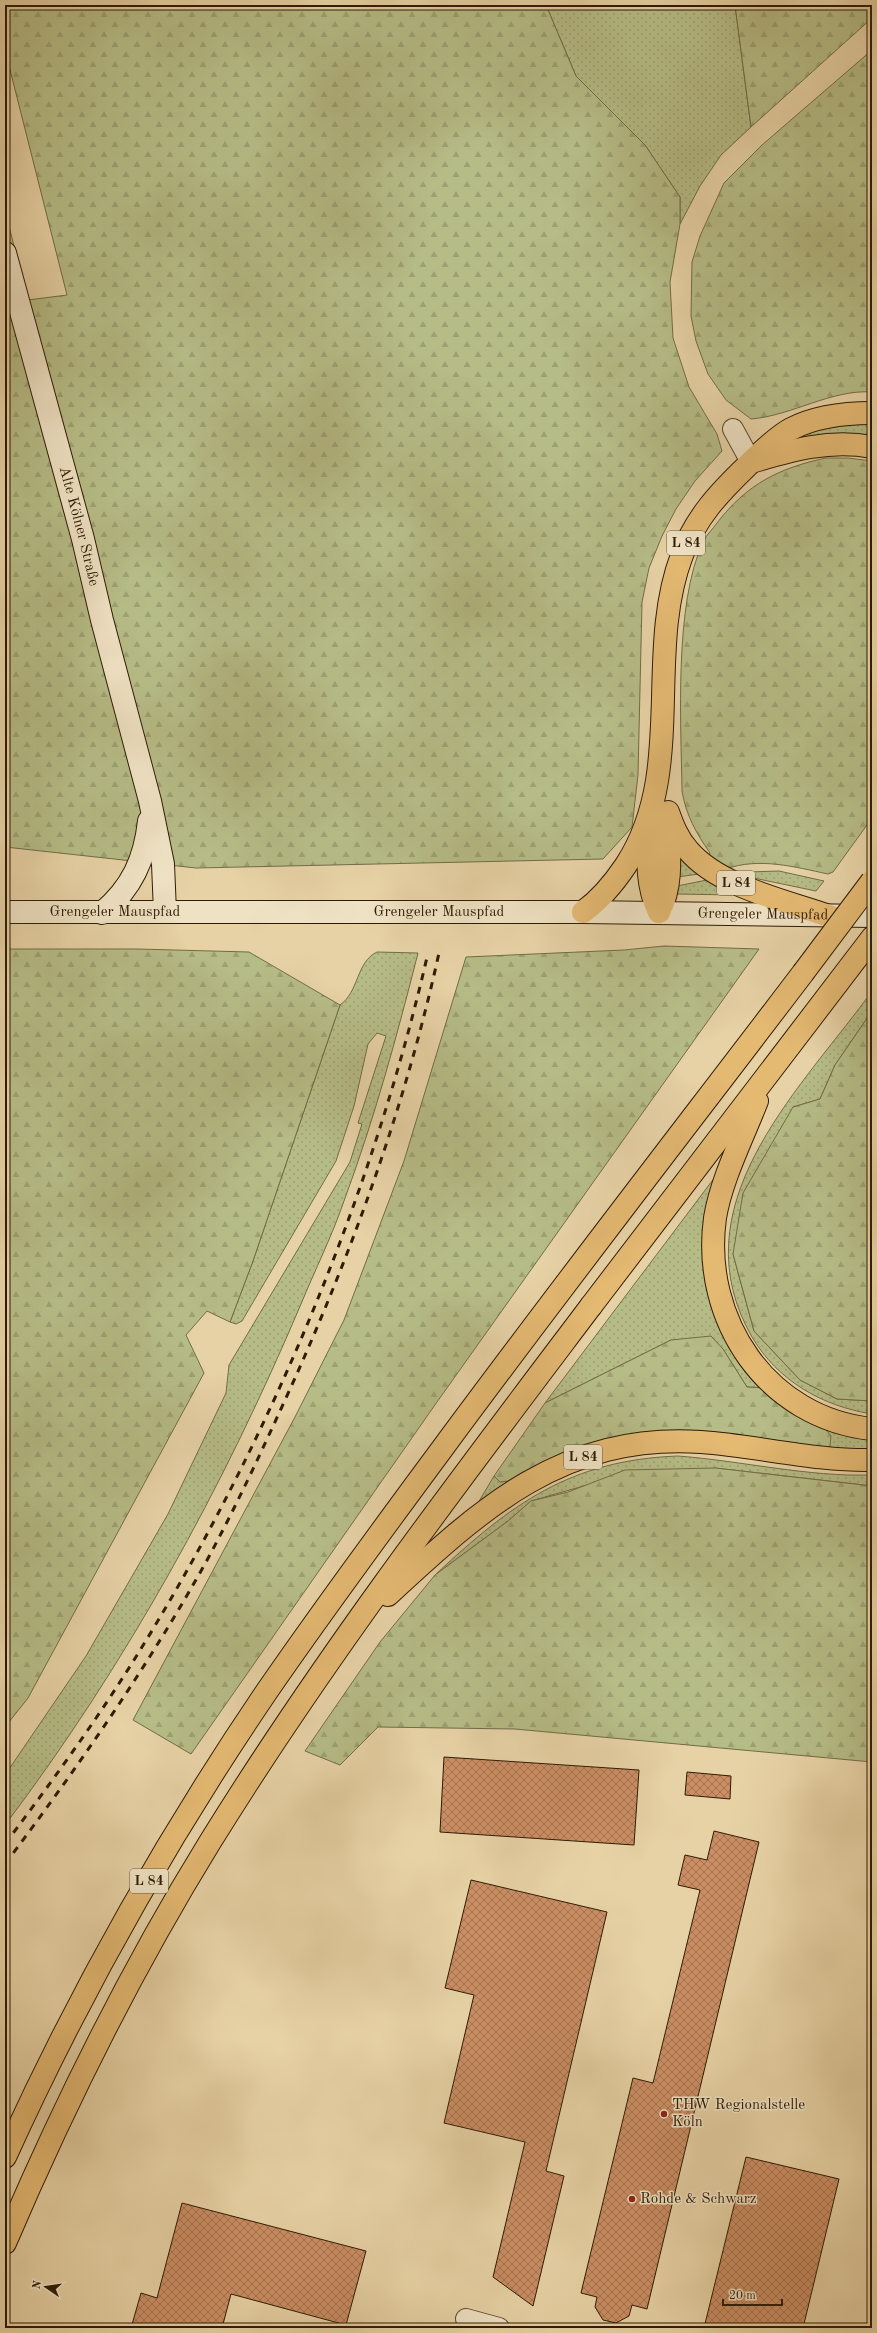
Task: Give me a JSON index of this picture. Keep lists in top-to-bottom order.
{
  "streets": {
    "highway": ["L 84"],
    "main road": ["Alte Kölner Straße", "Grengeler Mauspfad"]
  },
  "crossings": [
    ["Alte Kölner Straße", "Grengeler Mauspfad"],
    ["L 84", "Grengeler Mauspfad"]
  ],
  "places": ["THW Regionalstelle Köln", "Rohde & Schwarz"],
  "scale_bar": "20 m",
  "north": "left"
}
